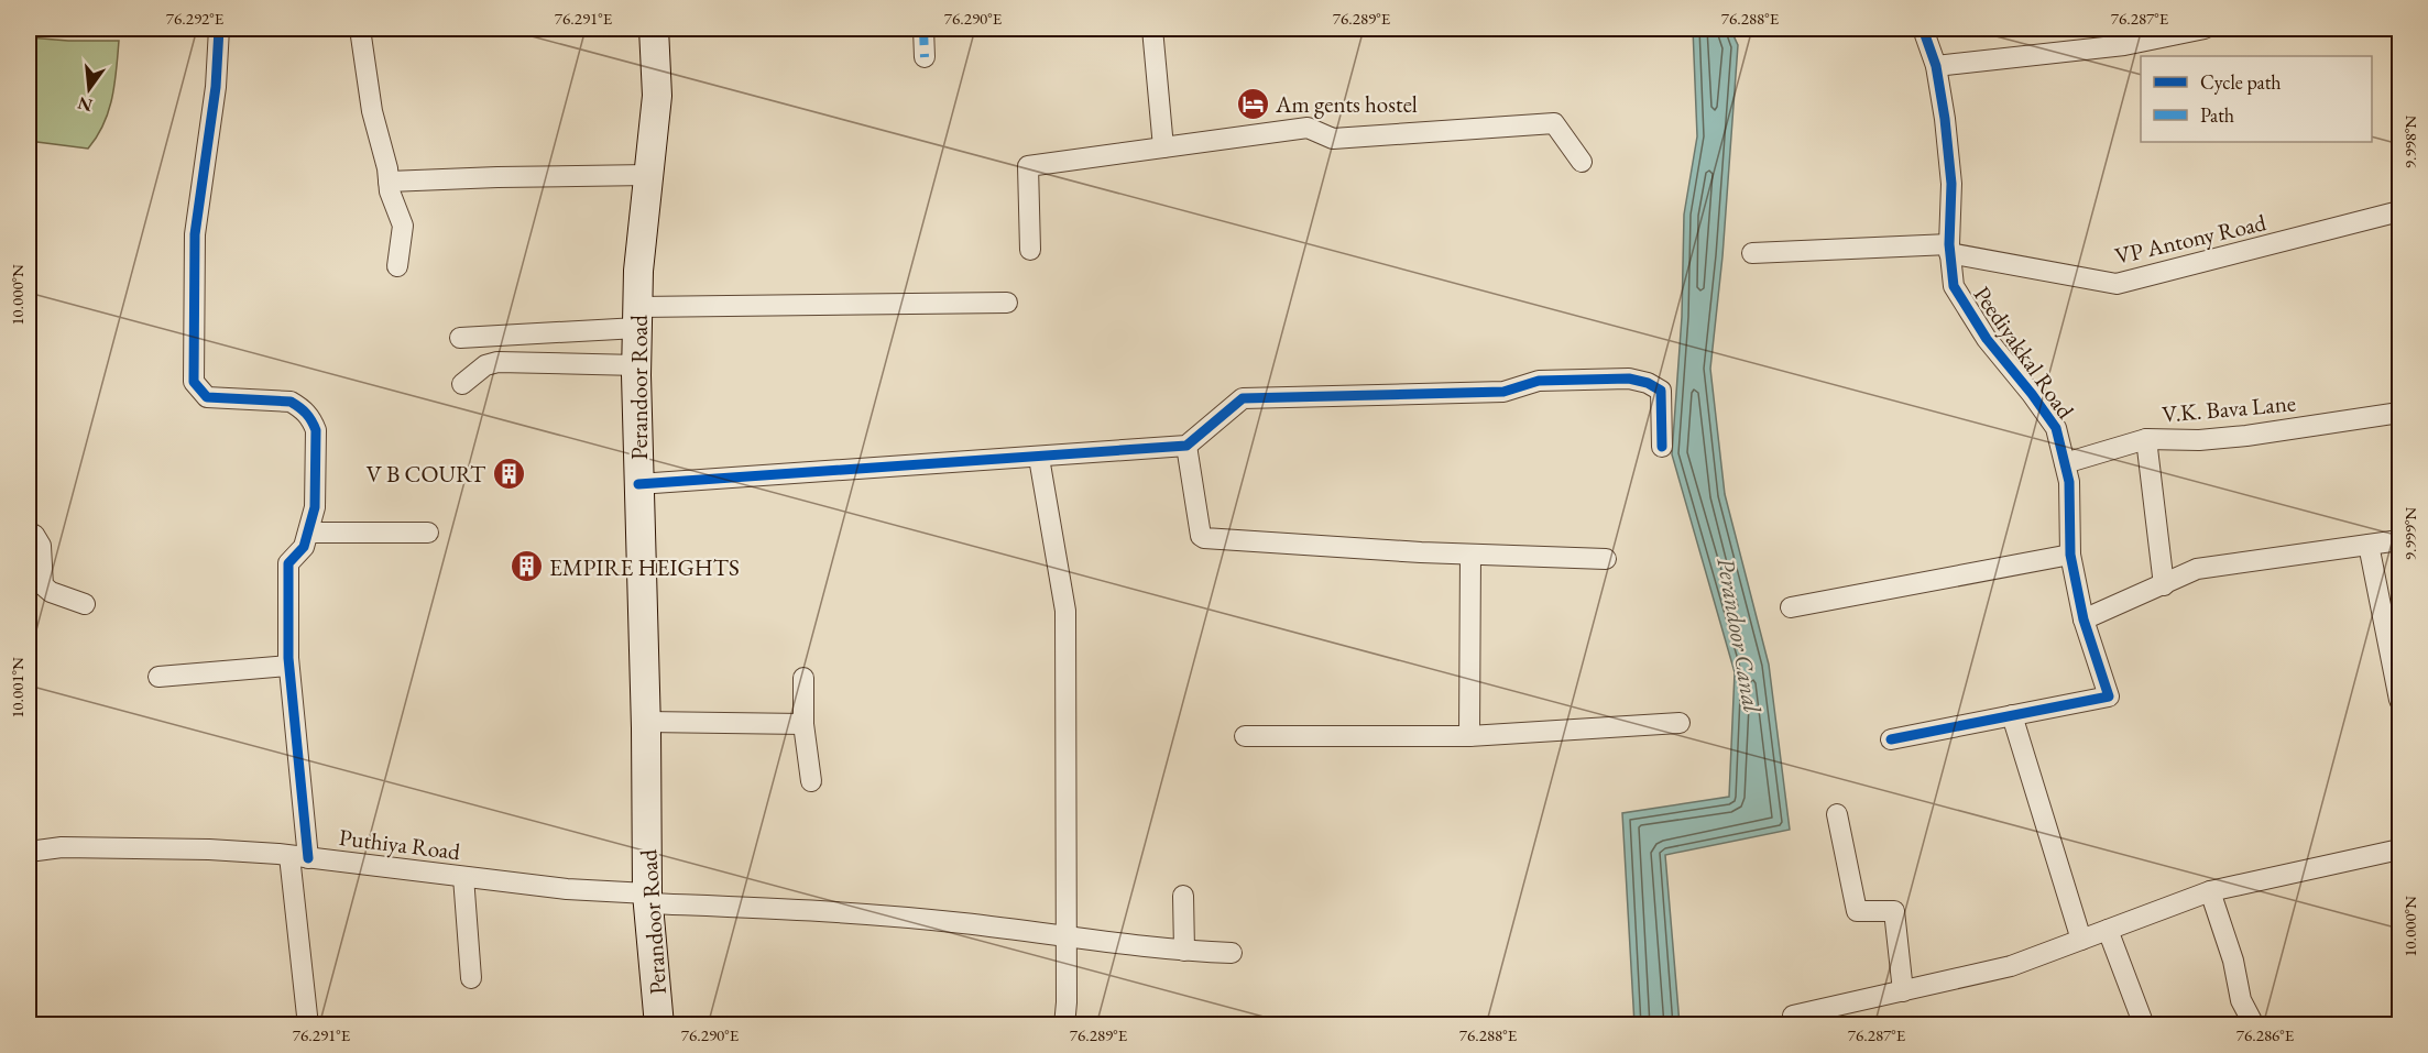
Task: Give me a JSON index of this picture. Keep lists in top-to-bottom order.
{
  "streets": {
    "main road": ["Perandoor Road"],
    "street": [
      "VP Antony Road",
      "Peediyakkal Road",
      "V.K. Bava Lane",
      "Puthiya Road"
    ]
  },
  "crossings": [
    ["VP Antony Road", "Peediyakkal Road"],
    ["Peediyakkal Road", "V.K. Bava Lane"],
    ["Perandoor Road", "Puthiya Road"]
  ],
  "water": ["Perandoor Canal"],
  "places": {
    "hotel": ["Am gents hostel"],
    "building": ["V B COURT", "EMPIRE HEIGHTS"]
  },
  "legend": ["Cycle path", "Path"],
  "north": "bottom",
  "coordinates": [
    "76.292°E",
    "76.291°E",
    "76.290°E",
    "76.289°E",
    "76.288°E",
    "76.287°E",
    "9.998°N",
    "10.000°N",
    "9.999°N",
    "10.001°N",
    "76.286°E"
  ]
}
